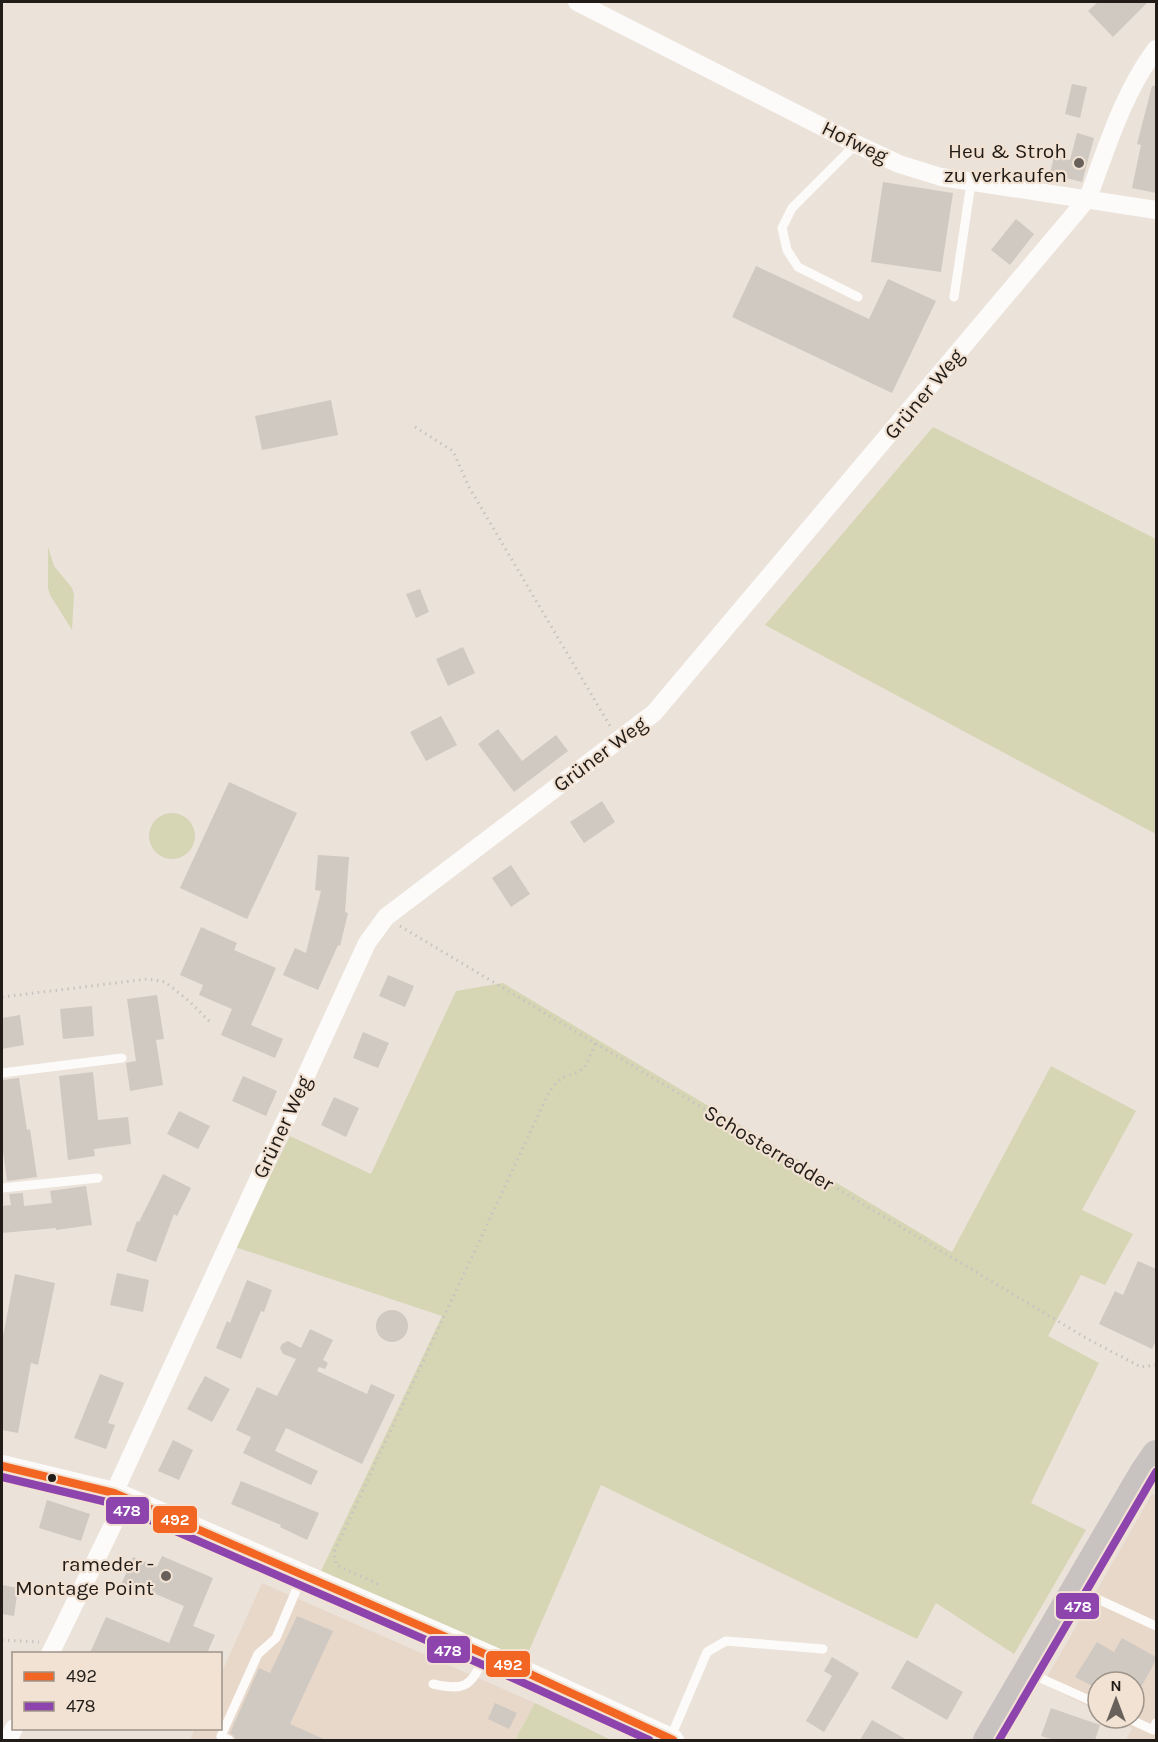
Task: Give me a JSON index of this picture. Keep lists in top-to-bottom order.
{
  "streets": {
    "street": ["Hofweg", "Grüner Weg"],
    "path": ["Schosterredder"]
  },
  "crossings": [
    ["Hofweg", "Grüner Weg"],
    ["Grüner Weg", "Schosterredder"]
  ],
  "places": ["Heu & Stroh zu verkaufen", "rameder - Montage Point"],
  "lines": ["transit line 492", "transit line 478"],
  "legend": ["492", "478"],
  "north": "top"
}
